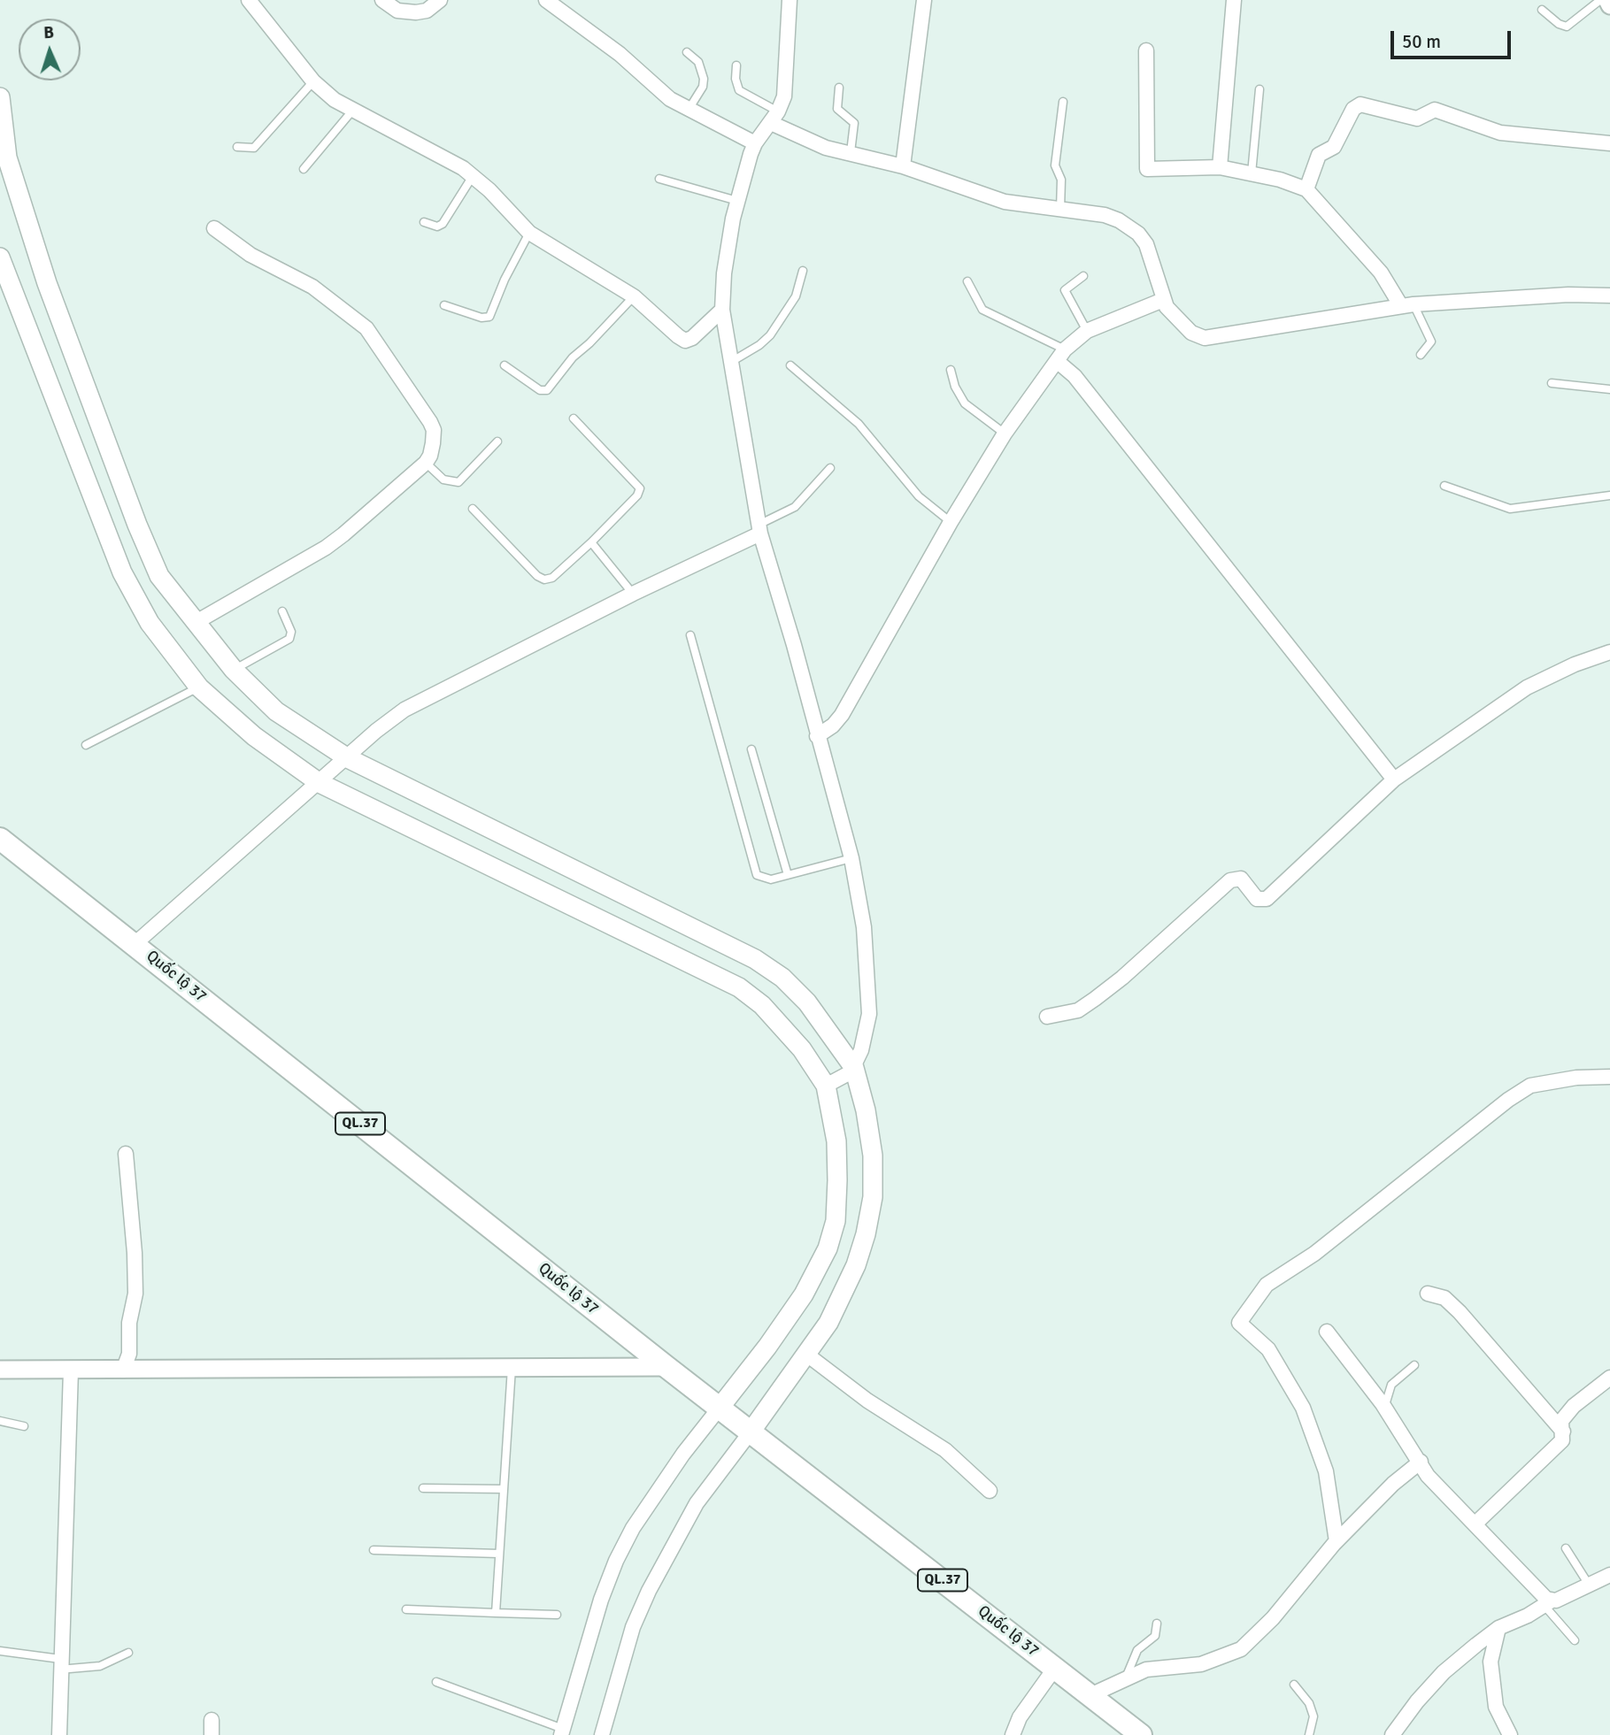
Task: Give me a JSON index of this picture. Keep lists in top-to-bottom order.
{
  "streets": {
    "highway": ["Quốc lộ 37", "QL.37"]
  },
  "scale_bar": "50 m",
  "north": "top"
}
